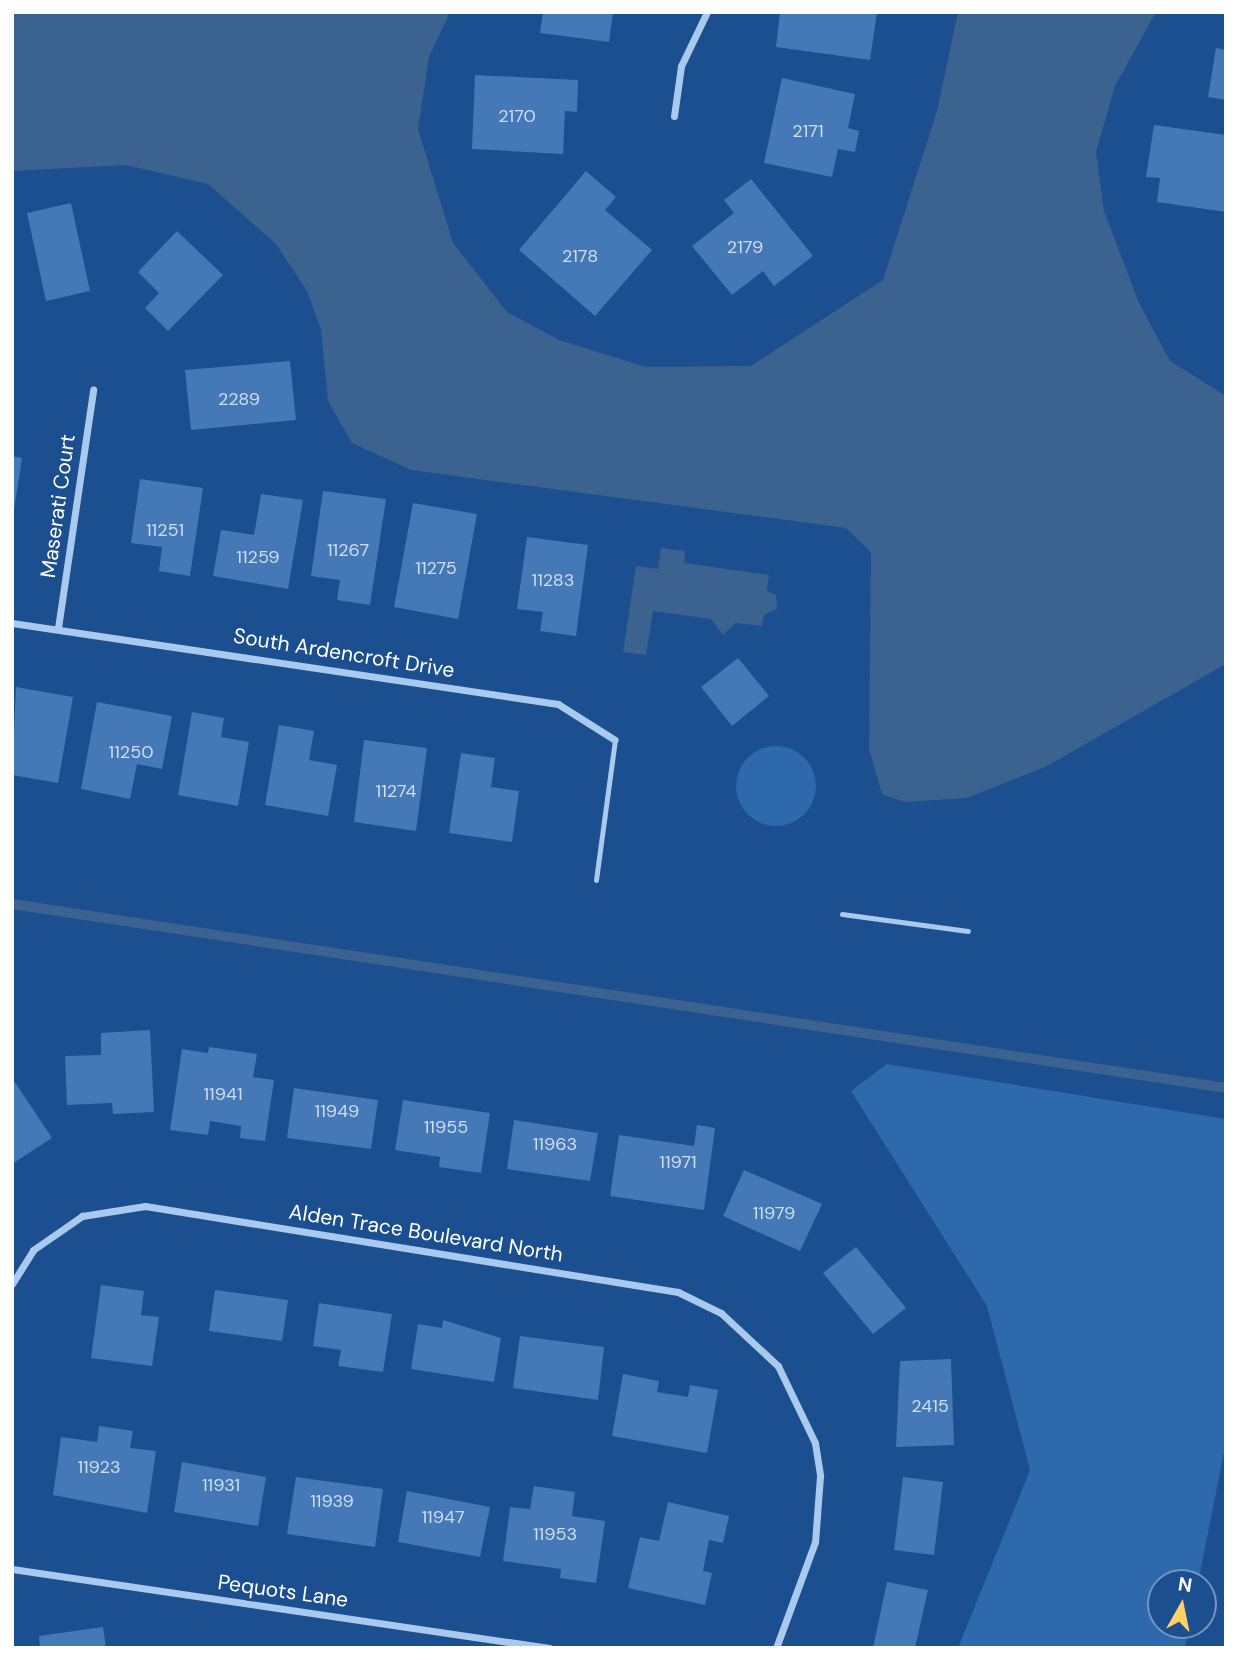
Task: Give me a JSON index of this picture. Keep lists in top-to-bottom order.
{
  "streets": {
    "street": [
      "Maserati Court",
      "South Ardencroft Drive",
      "Alden Trace Boulevard North",
      "Pequots Lane"
    ]
  },
  "crossings": [
    ["Maserati Court", "South Ardencroft Drive"]
  ],
  "house_numbers": [
    "2170",
    "2171",
    "2179",
    "2178",
    "2289",
    "11251",
    "11267",
    "11259",
    "11275",
    "11283",
    "11250",
    "11274",
    "11941",
    "11949",
    "11955",
    "11963",
    "11971",
    "11979",
    "2415",
    "11923",
    "11931",
    "11939",
    "11947",
    "11953"
  ],
  "north": "top"
}
